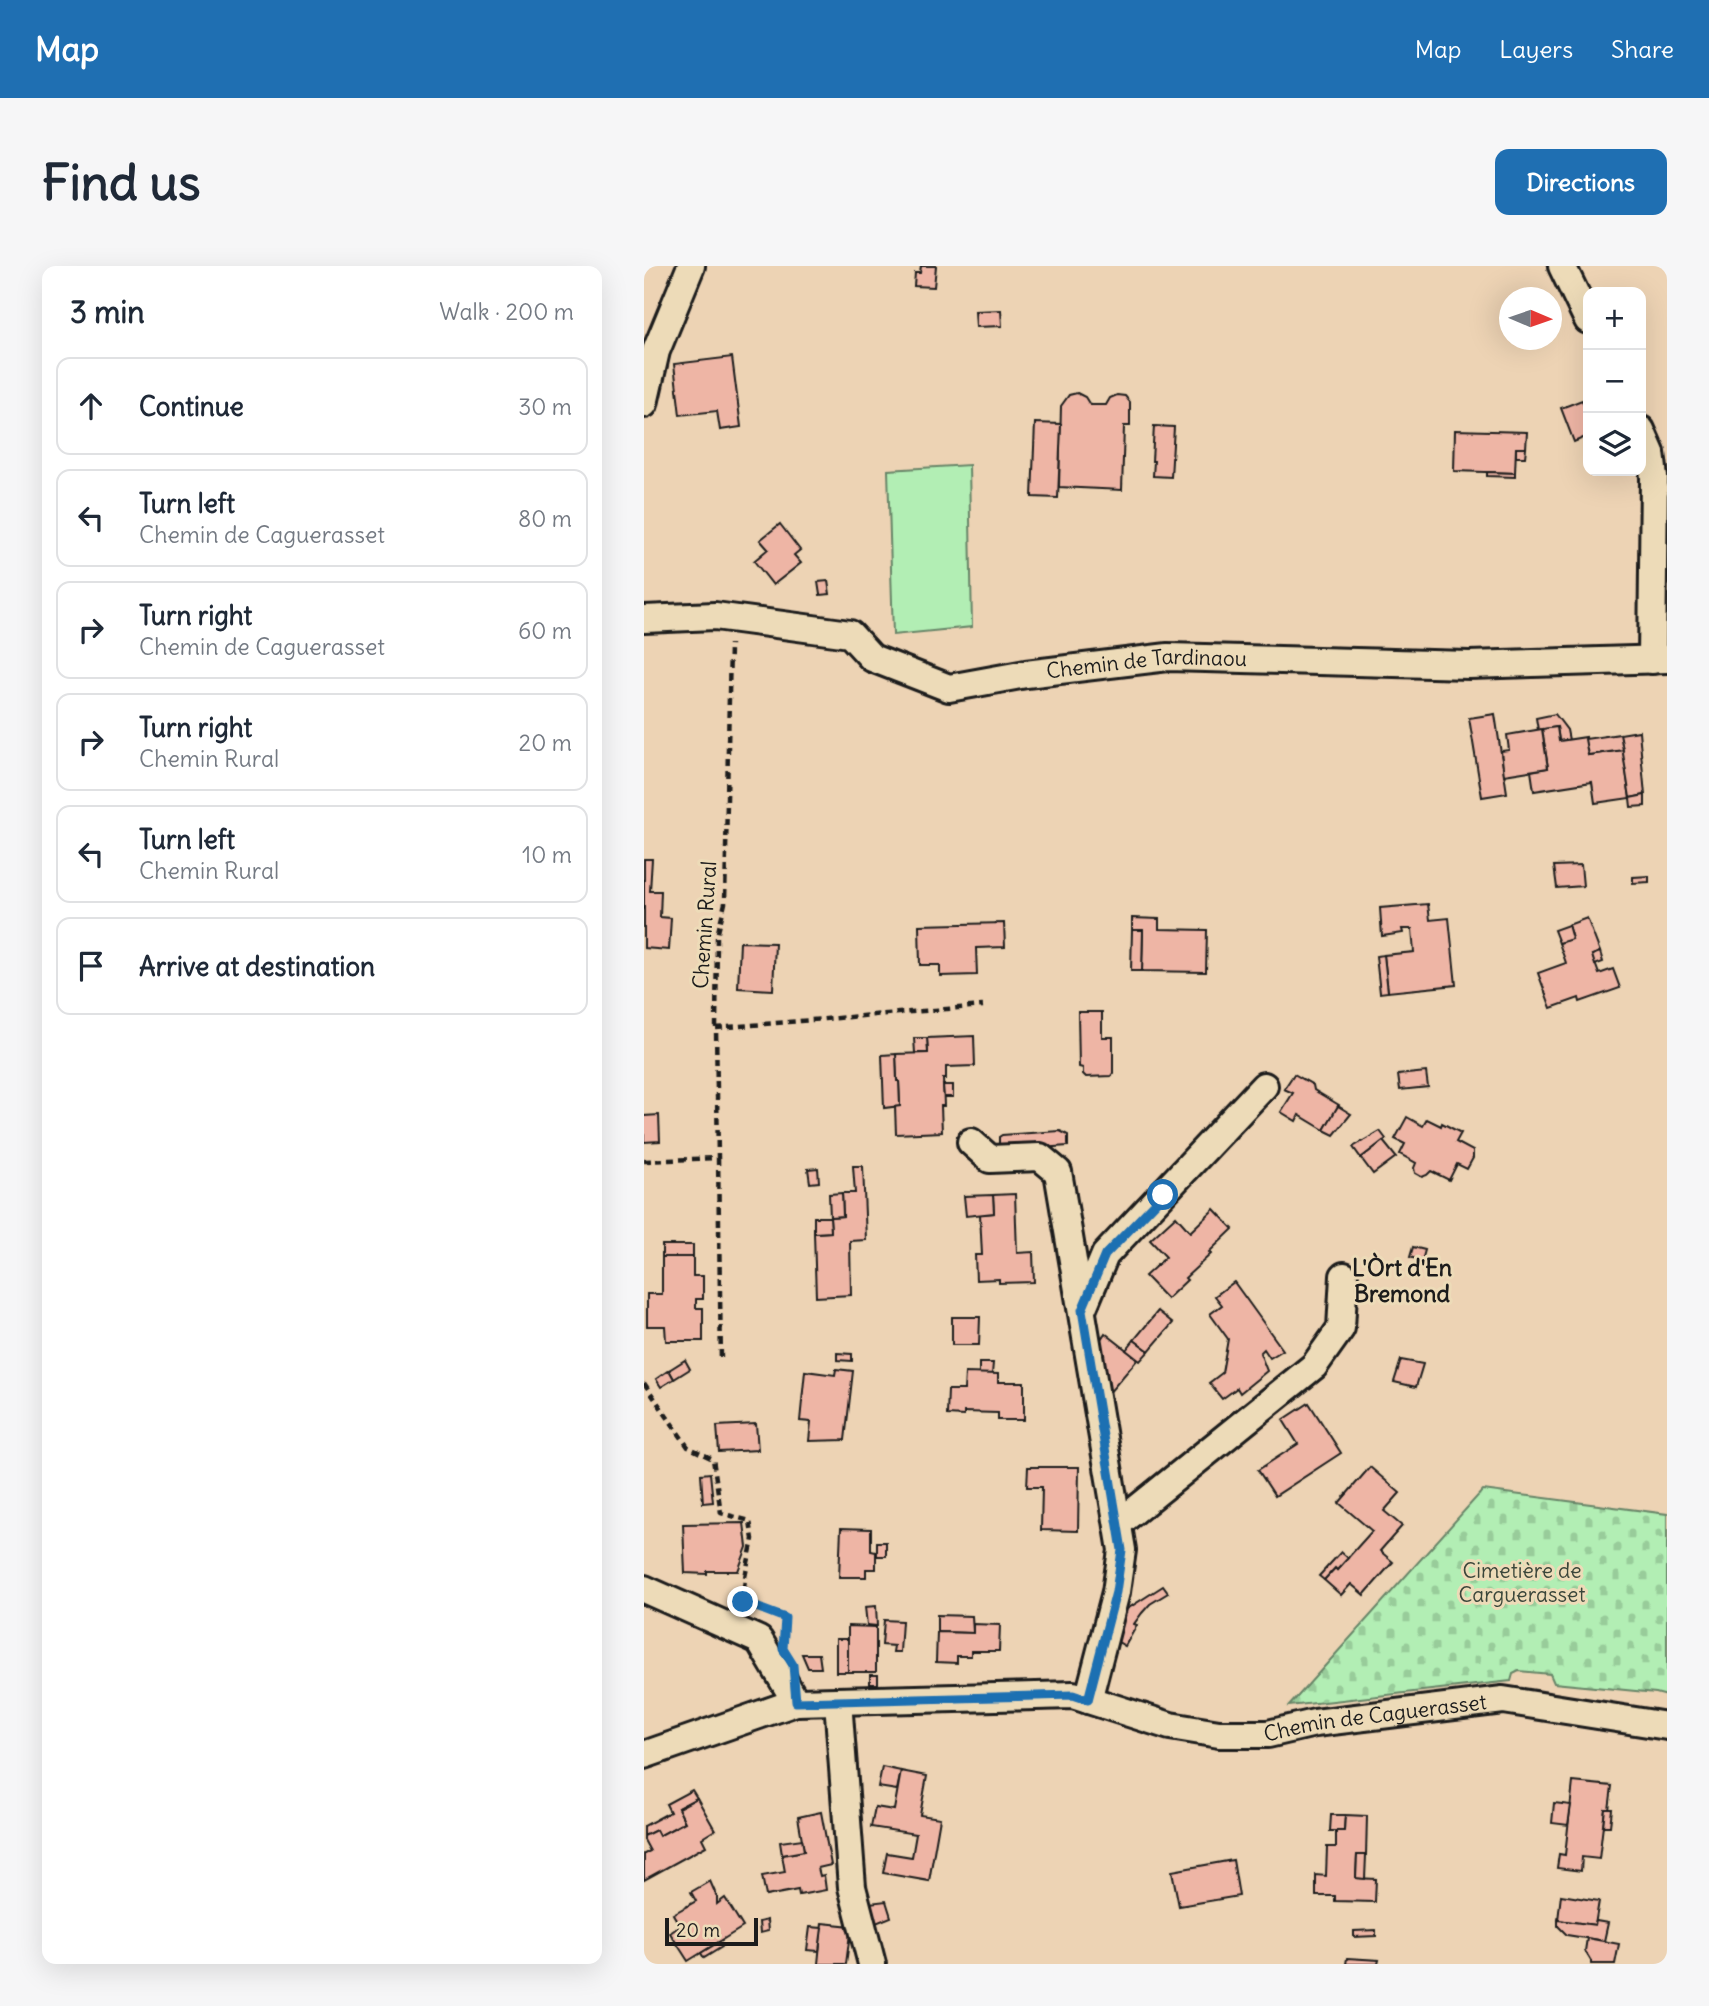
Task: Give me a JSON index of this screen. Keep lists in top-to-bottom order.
{
  "streets": {
    "street": ["Chemin de Tardinaou", "Chemin de Caguerasset"],
    "path": ["Chemin Rural"]
  },
  "crossings": [
    ["Chemin de Tardinaou", "Chemin Rural"]
  ],
  "districts": ["L'Òrt d'En Bremond"],
  "parks": ["Cimetière de Carguerasset"],
  "scale_bar": "20 m",
  "north": "right",
  "page": {
    "header": "Map",
    "nav": ["Map", "Layers", "Share"],
    "buttons": "Directions",
    "title": "Find us",
    "heading": ["3 min", "Walk · 200 m"],
    "map_buttons": ["+", "−"],
    "list": [
      ["Continue", "30 m"],
      ["Turn left", "Chemin de Caguerasset", "80 m"],
      ["Turn right", "Chemin de Caguerasset", "60 m"],
      ["Turn right", "Chemin Rural", "20 m"],
      ["Turn left", "Chemin Rural", "10 m"],
      "Arrive at destination"
    ],
    "scale": "20 m"
  }
}
